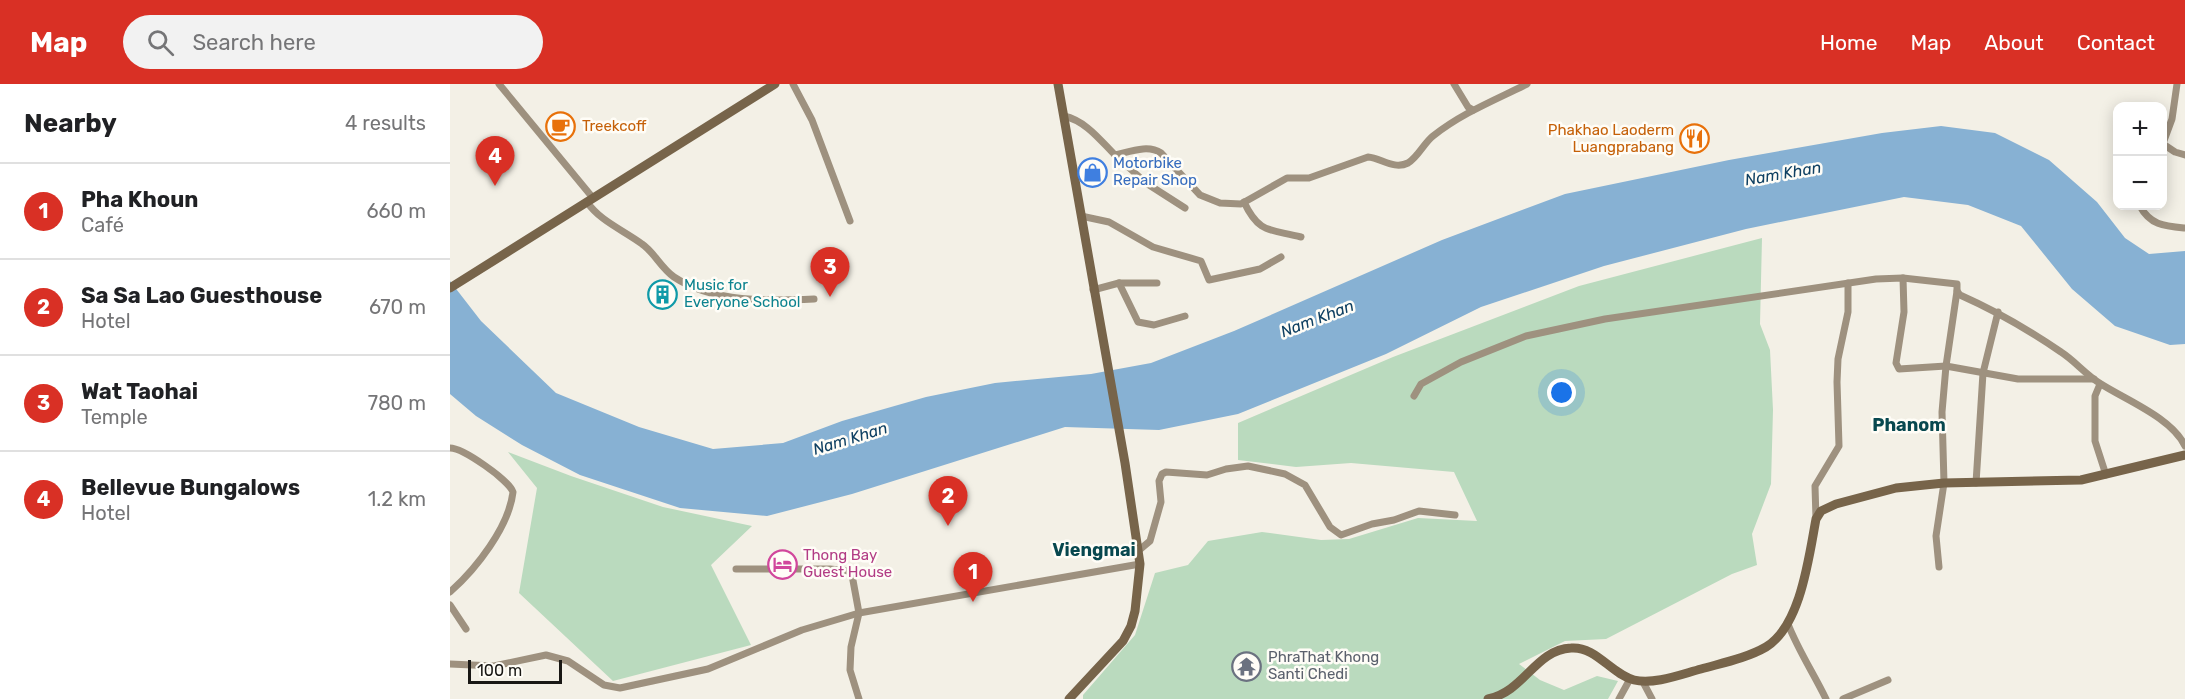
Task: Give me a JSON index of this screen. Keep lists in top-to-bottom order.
{
  "districts": ["Phanom", "Viengmai"],
  "water": ["Nam Khan"],
  "places": {
    "cafe": ["Treekcoff"],
    "restaurant": ["Phakhao Laoderm Luangprabang"],
    "shop": ["Motorbike Repair Shop"],
    "building": ["Music for Everyone School"],
    "hotel": ["Thong Bay Guest House"],
    "temple": ["PhraThat Khong Santi Chedi"]
  },
  "scale_bar": "100 m",
  "page": {
    "header": "Map",
    "search": "Search here",
    "nav": [
      "Home",
      "Map",
      "About",
      "Contact"
    ],
    "heading": ["Nearby", "4 results"],
    "map_buttons": ["+", "−"],
    "pins": [
      "4",
      "3",
      "2",
      "1"
    ],
    "list": [
      {
        "mark": "1",
        "name": "Pha Khoun",
        "note": "Café",
        "value": "660 m"
      },
      {
        "mark": "2",
        "name": "Sa Sa Lao Guesthouse",
        "note": "Hotel",
        "value": "670 m"
      },
      {
        "mark": "3",
        "name": "Wat Taohai",
        "note": "Temple",
        "value": "780 m"
      },
      {
        "mark": "4",
        "name": "Bellevue Bungalows",
        "note": "Hotel",
        "value": "1.2 km"
      }
    ],
    "scale": "100 m"
  }
}
